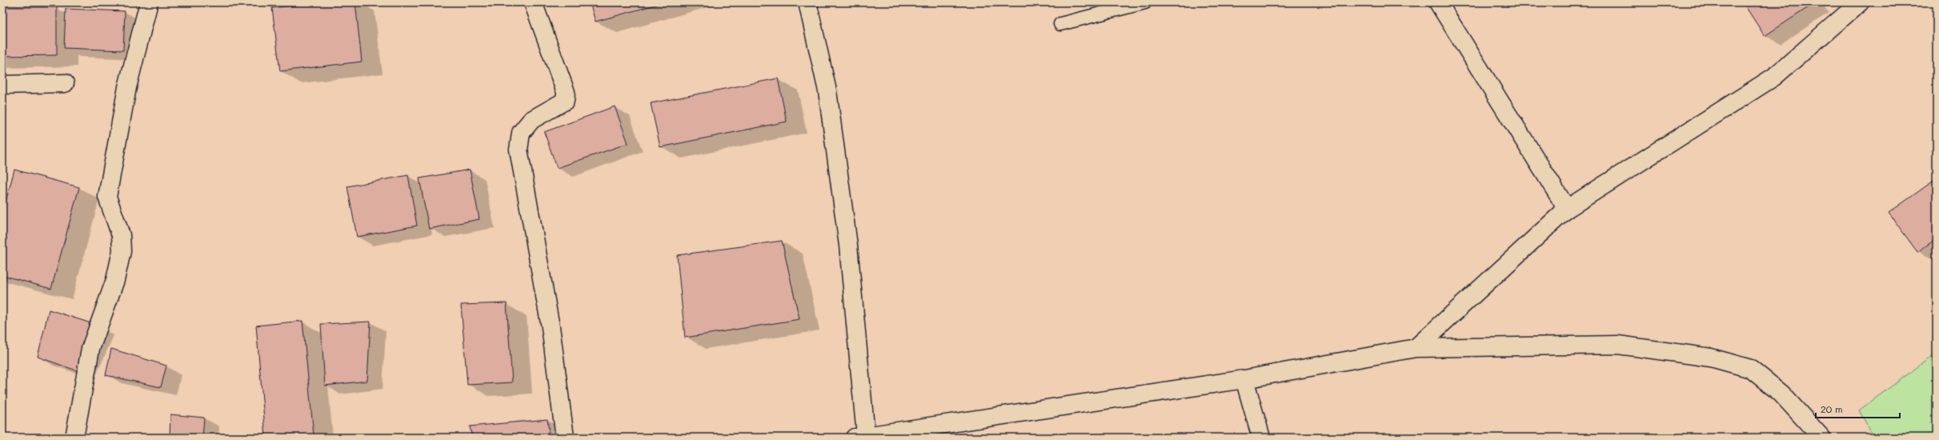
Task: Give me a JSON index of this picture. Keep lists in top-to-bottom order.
{
  "scale_bar": "20 m"
}
